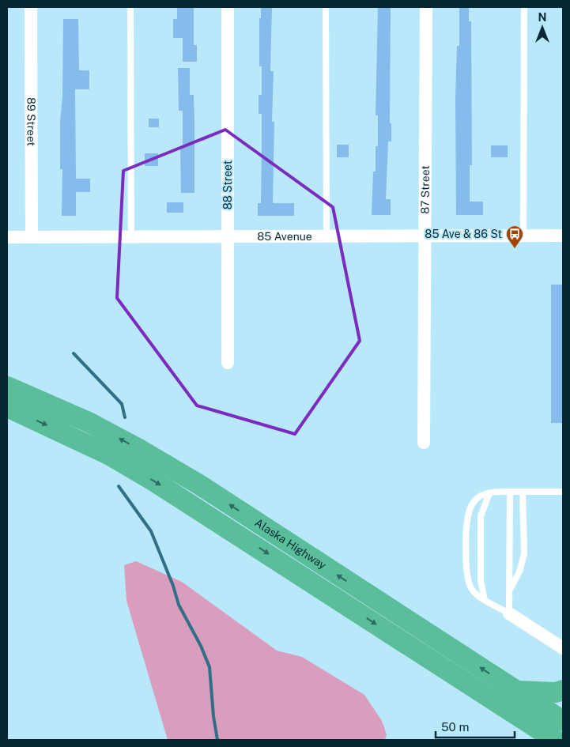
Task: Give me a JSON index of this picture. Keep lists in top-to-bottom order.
{
  "streets": {
    "highway": ["Alaska Highway"],
    "street": [
      "89 Street",
      "88 Street",
      "87 Street",
      "85 Avenue"
    ]
  },
  "crossings": [
    ["89 Street", "85 Avenue"],
    ["88 Street", "85 Avenue"],
    ["87 Street", "85 Avenue"]
  ],
  "places": {
    "bus stop": ["85 Ave & 86 St"]
  },
  "scale_bar": "50 m",
  "north": "top"
}
